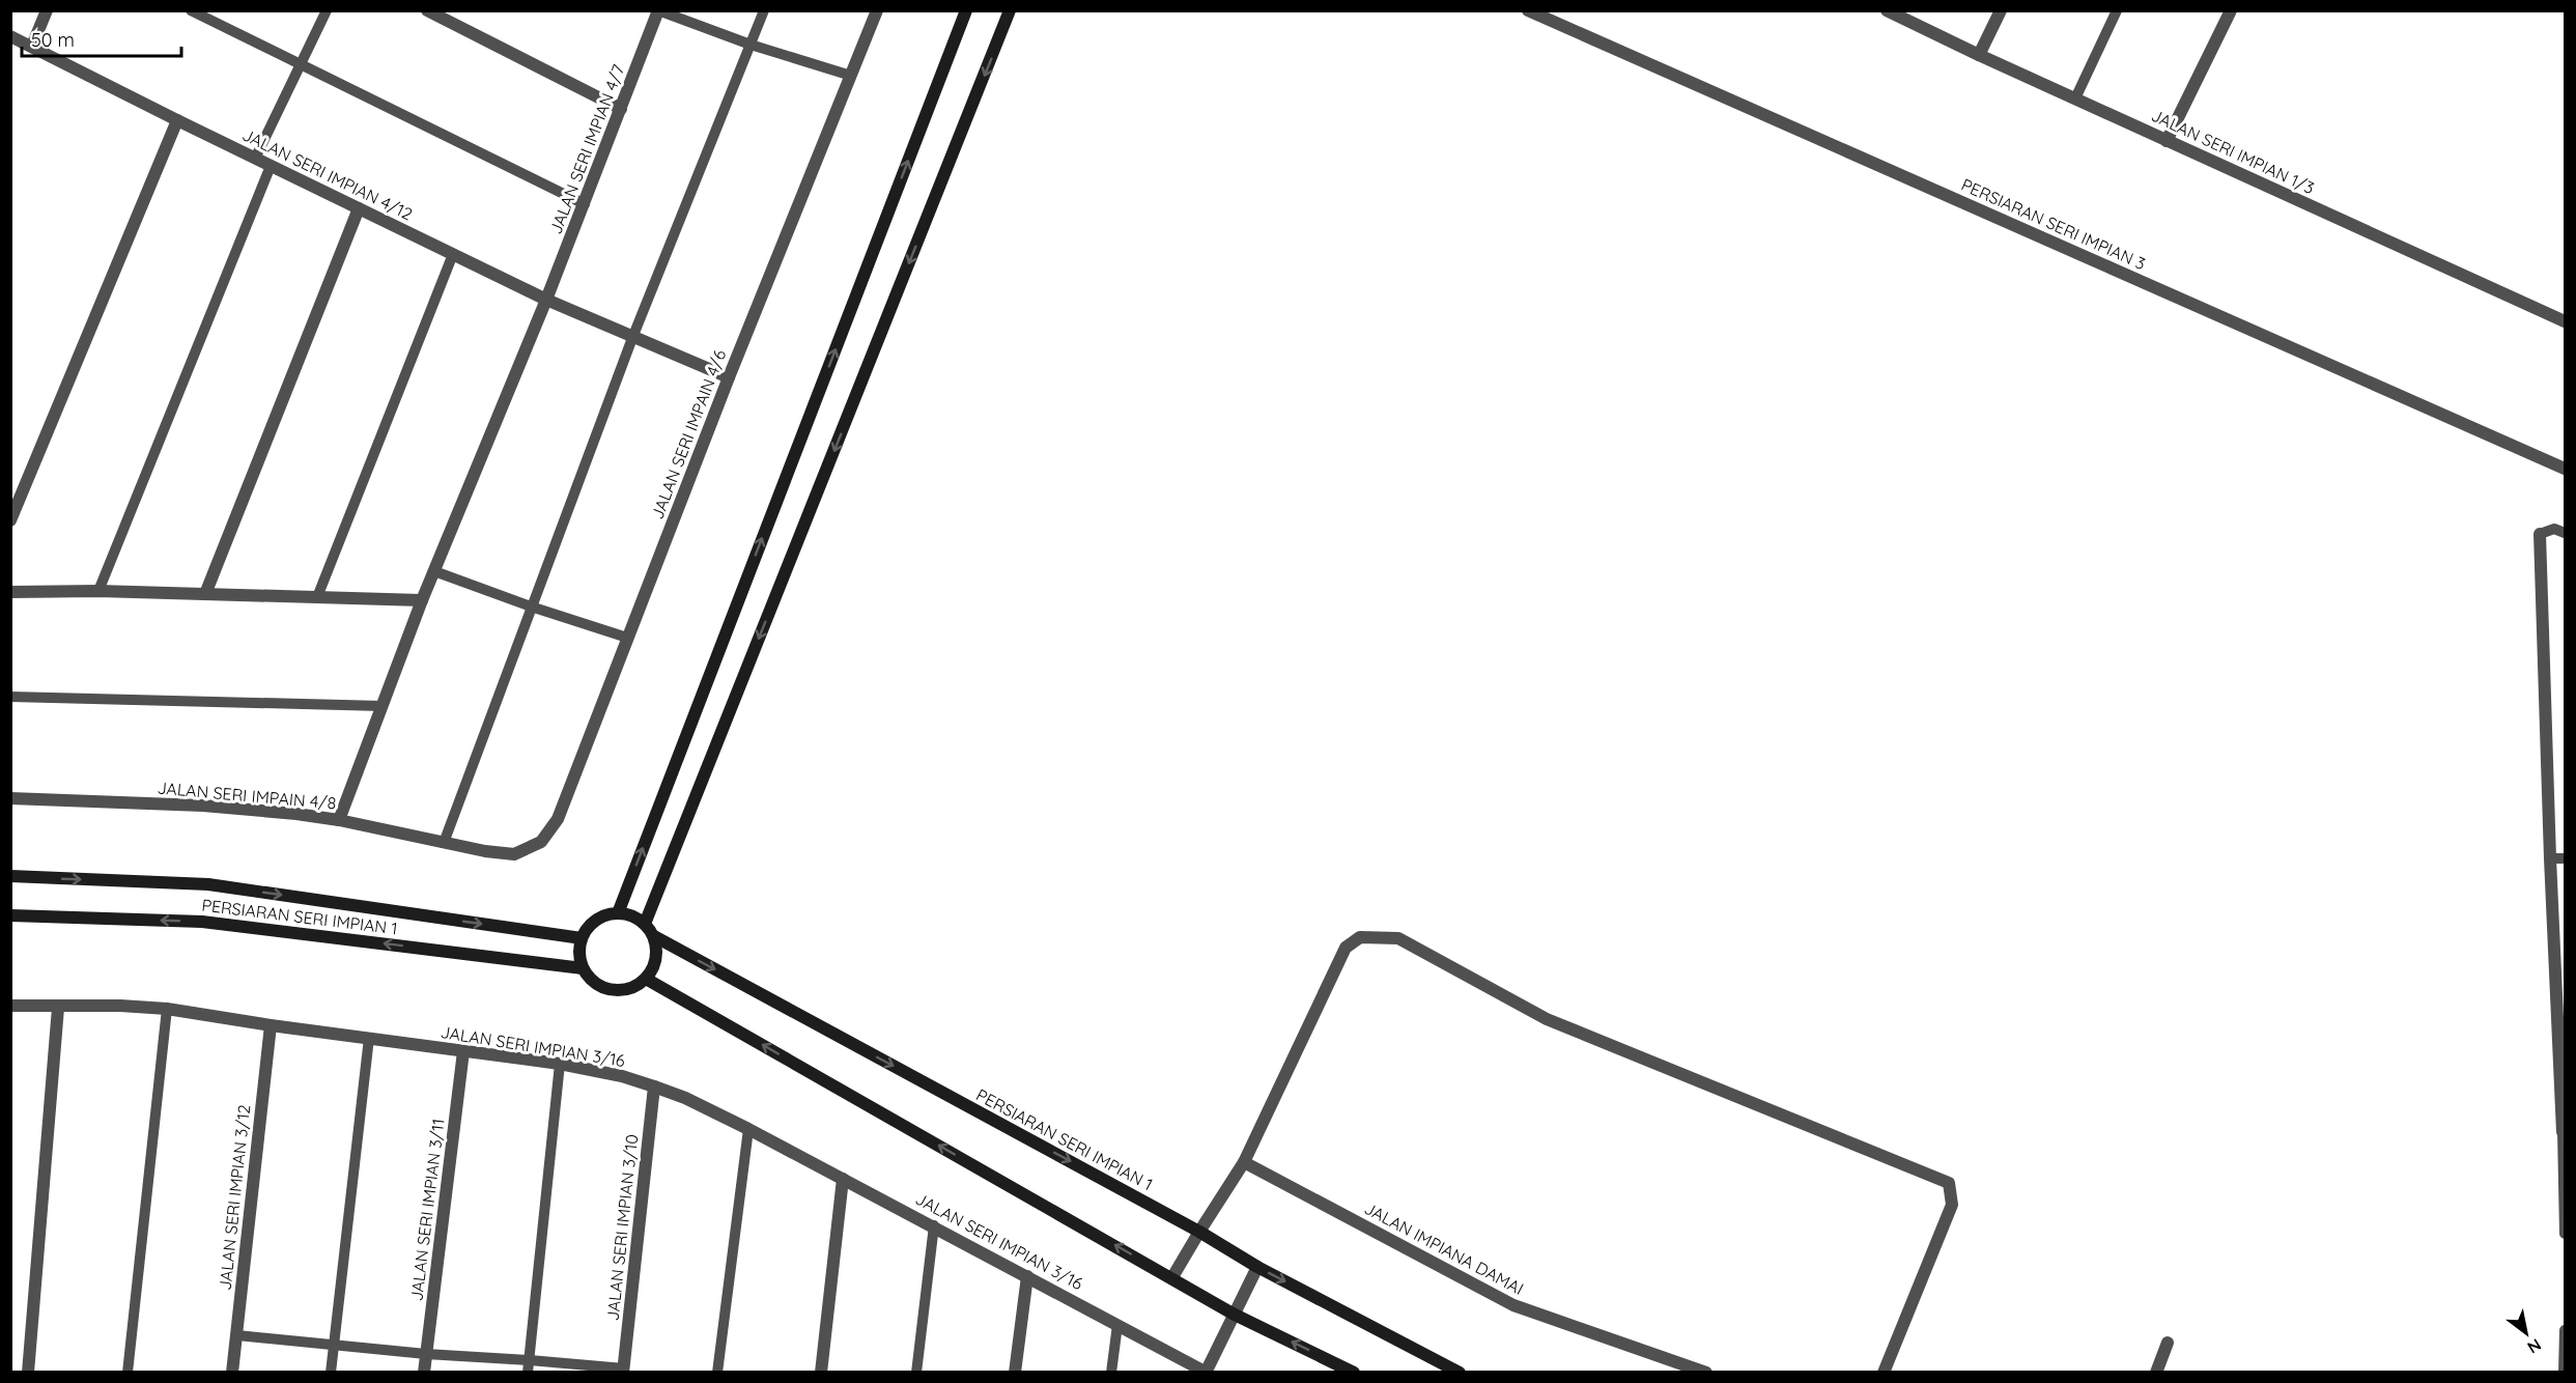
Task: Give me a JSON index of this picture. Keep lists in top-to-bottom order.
{
  "streets": {
    "street": [
      "JALAN SERI IMPIAN 4/7",
      "JALAN SERI IMPIAN 1/3",
      "JALAN SERI IMPIAN 4/12",
      "PERSIARAN SERI IMPIAN 3",
      "JALAN SERI IMPAIN 4/6",
      "JALAN SERI IMPAIN 4/8",
      "PERSIARAN SERI IMPIAN 1",
      "JALAN SERI IMPIAN 3/16",
      "JALAN SERI IMPIAN 3/12",
      "JALAN SERI IMPIAN 3/11",
      "JALAN SERI IMPIAN 3/10",
      "JALAN IMPIANA DAMAI"
    ]
  },
  "crossings": [
    ["JALAN SERI IMPIAN 4/7", "JALAN SERI IMPIAN 4/12"],
    ["JALAN SERI IMPIAN 4/7", "JALAN SERI IMPAIN 4/8"],
    ["JALAN SERI IMPIAN 4/12", "JALAN SERI IMPAIN 4/6"],
    ["JALAN SERI IMPAIN 4/6", "JALAN SERI IMPAIN 4/8"],
    ["JALAN SERI IMPIAN 3/16", "JALAN SERI IMPIAN 3/12"],
    ["JALAN SERI IMPIAN 3/16", "JALAN SERI IMPIAN 3/11"],
    ["JALAN SERI IMPIAN 3/16", "JALAN SERI IMPIAN 3/10"]
  ],
  "scale_bar": "50 m",
  "north": "bottom right"
}
